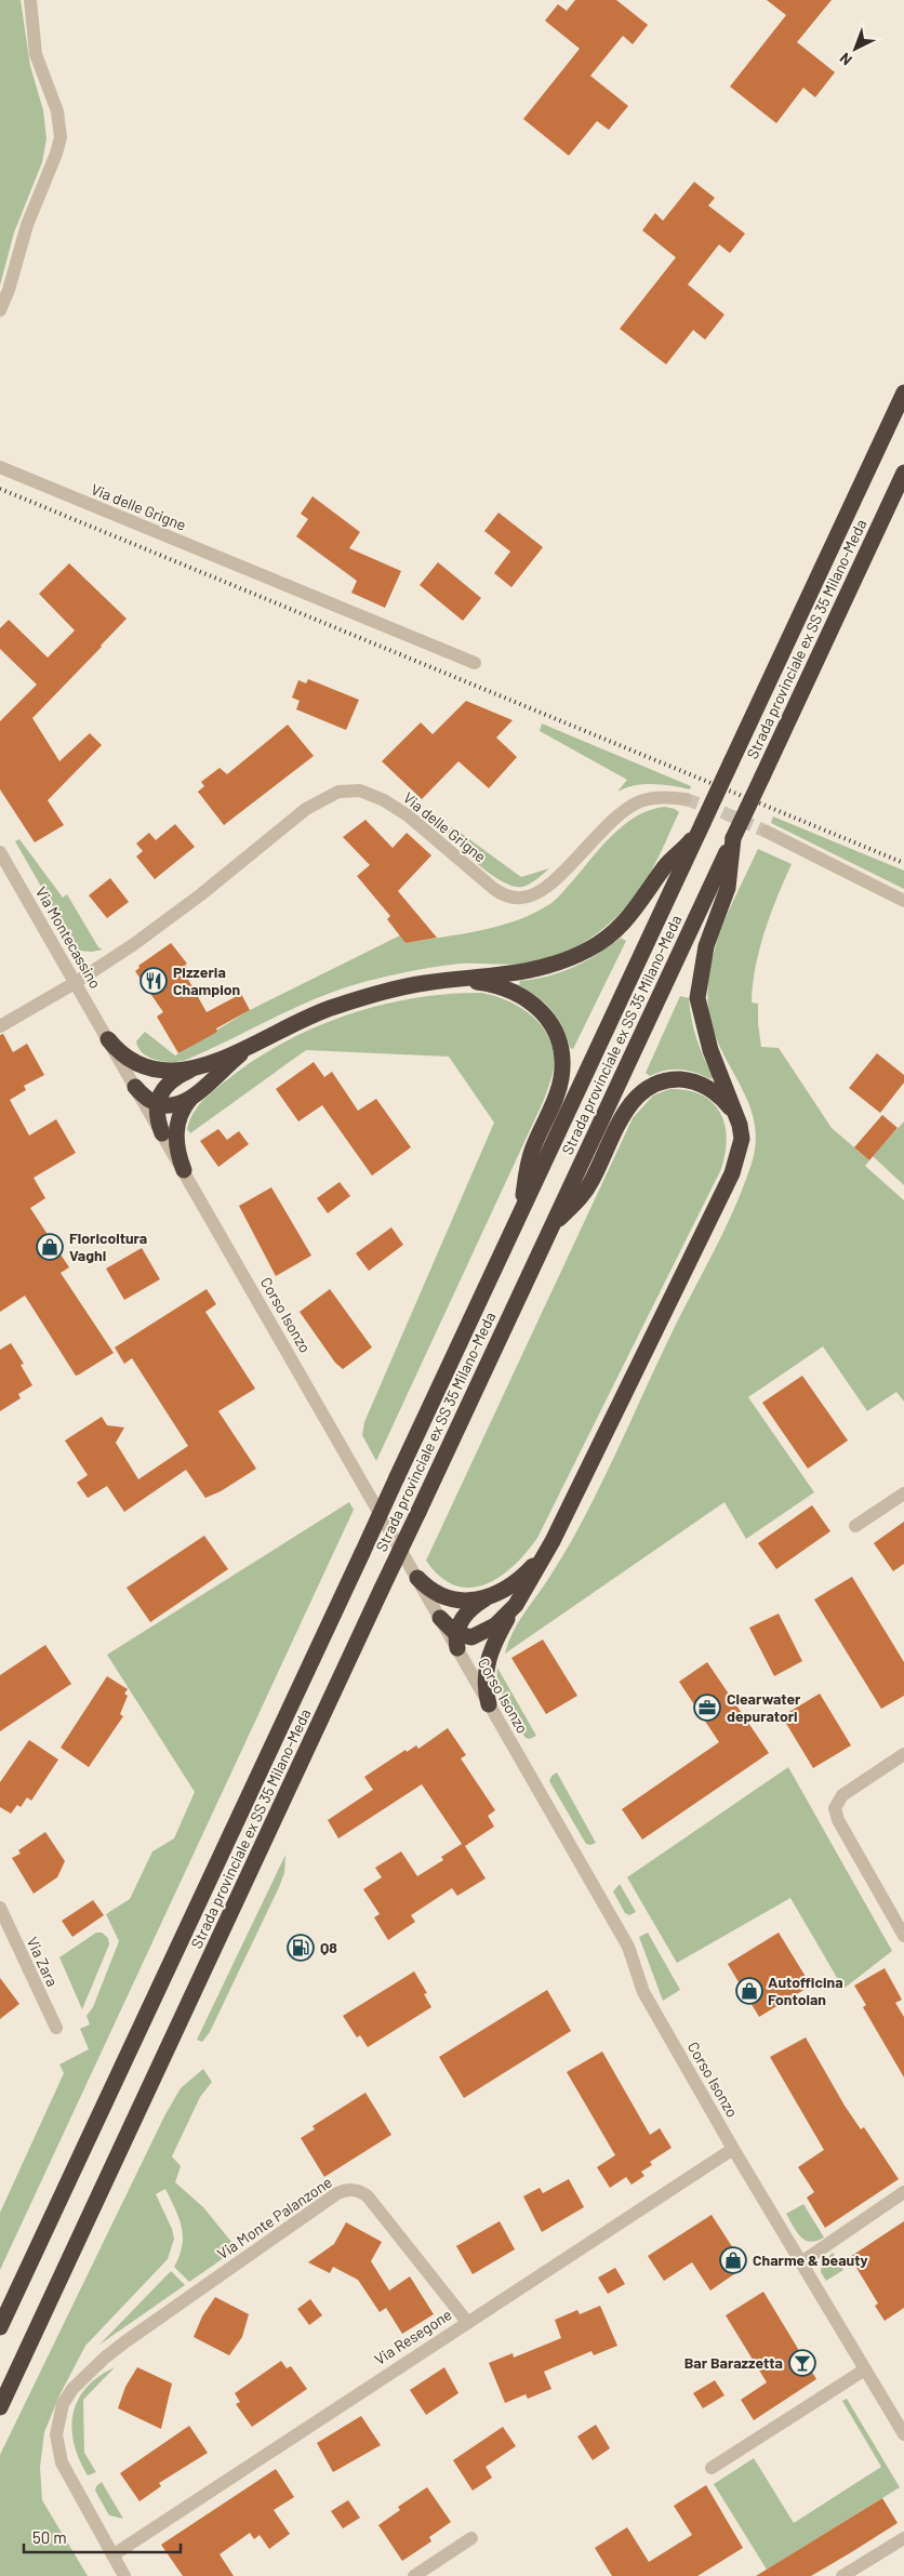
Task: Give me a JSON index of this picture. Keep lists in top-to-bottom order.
{
  "streets": {
    "highway": ["Strada provinciale ex SS 35 Milano-Meda"],
    "street": [
      "Via delle Grigne",
      "Via Montecassino",
      "Corso Isonzo",
      "Via Zara",
      "Via Monte Palanzone",
      "Via Resegone"
    ]
  },
  "crossings": [
    ["Via delle Grigne", "Via Montecassino"],
    ["Via Montecassino", "Corso Isonzo"],
    ["Corso Isonzo", "Via Resegone"],
    ["Via Monte Palanzone", "Via Resegone"]
  ],
  "places": {
    "restaurant": ["Pizzeria Champion"],
    "shop": ["Floricoltura Vaghi", "Autofficina Fontolan", "Charme & beauty"],
    "office": ["Clearwater depuratori"],
    "fuel station": ["Q8"],
    "bar": ["Bar Barazzetta"]
  },
  "scale_bar": "50 m",
  "north": "bottom left"
}
